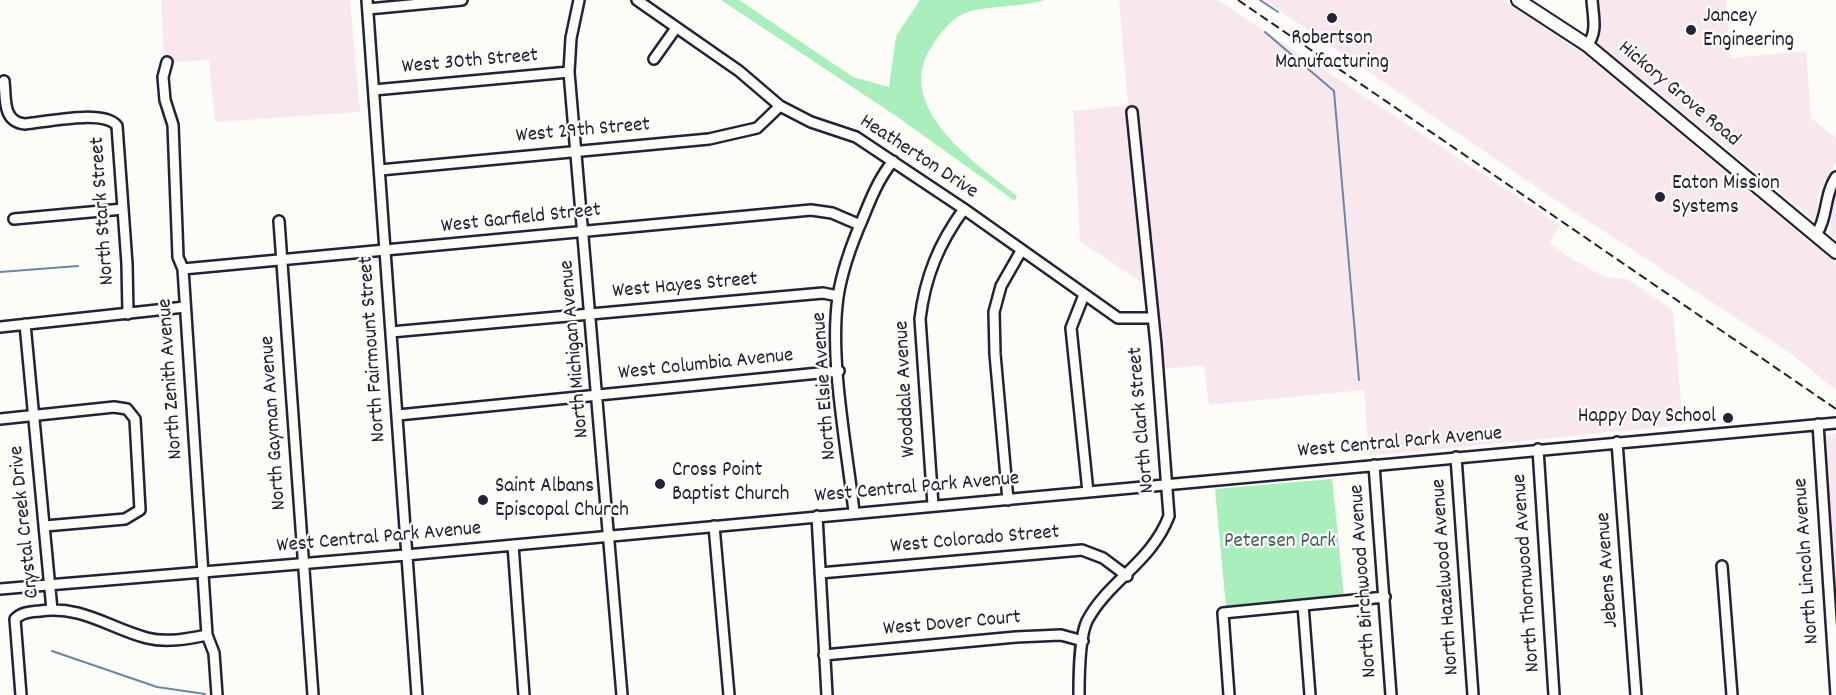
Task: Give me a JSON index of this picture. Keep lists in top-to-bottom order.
{
  "streets": {
    "main road": ["Hickory Grove Road"],
    "street": [
      "West 30th Street",
      "West 29th Street",
      "Heatherton Drive",
      "North Stark Street",
      "West Garfield Street",
      "West Hayes Street",
      "North Fairmount Street",
      "North Michigan Avenue",
      "West Columbia Avenue",
      "North Zenith Avenue",
      "North Elsie Avenue",
      "Wooddale Avenue",
      "North Clark Street",
      "North Gayman Avenue",
      "West Central Park Avenue",
      "Crystal Creek Drive",
      "West Colorado Street",
      "North Lincoln Avenue",
      "Jebens Avenue",
      "North Thornwood Avenue",
      "North Hazelwood Avenue",
      "North Birchwood Avenue",
      "West Dover Court"
    ]
  },
  "crossings": [
    ["West 30th Street", "North Fairmount Street"],
    ["West 30th Street", "North Michigan Avenue"],
    ["West 29th Street", "Heatherton Drive"],
    ["West 29th Street", "North Fairmount Street"],
    ["West 29th Street", "North Michigan Avenue"],
    ["Heatherton Drive", "North Elsie Avenue"],
    ["Heatherton Drive", "Wooddale Avenue"],
    ["Heatherton Drive", "North Clark Street"],
    ["West Garfield Street", "North Fairmount Street"],
    ["West Garfield Street", "North Michigan Avenue"],
    ["West Garfield Street", "North Zenith Avenue"],
    ["West Garfield Street", "North Elsie Avenue"],
    ["West Garfield Street", "North Gayman Avenue"],
    ["West Hayes Street", "North Fairmount Street"],
    ["West Hayes Street", "North Michigan Avenue"],
    ["West Hayes Street", "North Elsie Avenue"],
    ["North Fairmount Street", "West Columbia Avenue"],
    ["North Fairmount Street", "West Central Park Avenue"],
    ["North Michigan Avenue", "West Columbia Avenue"],
    ["North Michigan Avenue", "West Central Park Avenue"],
    ["West Columbia Avenue", "North Elsie Avenue"],
    ["North Zenith Avenue", "West Central Park Avenue"],
    ["North Elsie Avenue", "West Central Park Avenue"],
    ["Wooddale Avenue", "West Central Park Avenue"],
    ["North Clark Street", "West Central Park Avenue"],
    ["North Clark Street", "West Colorado Street"],
    ["North Clark Street", "West Dover Court"],
    ["North Gayman Avenue", "West Central Park Avenue"],
    ["West Central Park Avenue", "Crystal Creek Drive"],
    ["West Central Park Avenue", "North Lincoln Avenue"],
    ["West Central Park Avenue", "Jebens Avenue"],
    ["West Central Park Avenue", "North Thornwood Avenue"],
    ["West Central Park Avenue", "North Hazelwood Avenue"],
    ["West Central Park Avenue", "North Birchwood Avenue"]
  ],
  "parks": ["Petersen Park"],
  "places": [
    "Robertson Manufacturing",
    "Jancey Engineering",
    "Eaton Mission Systems",
    "Happy Day School",
    "Cross Point Baptist Church",
    "Saint Albans Episcopal Church"
  ]
}
